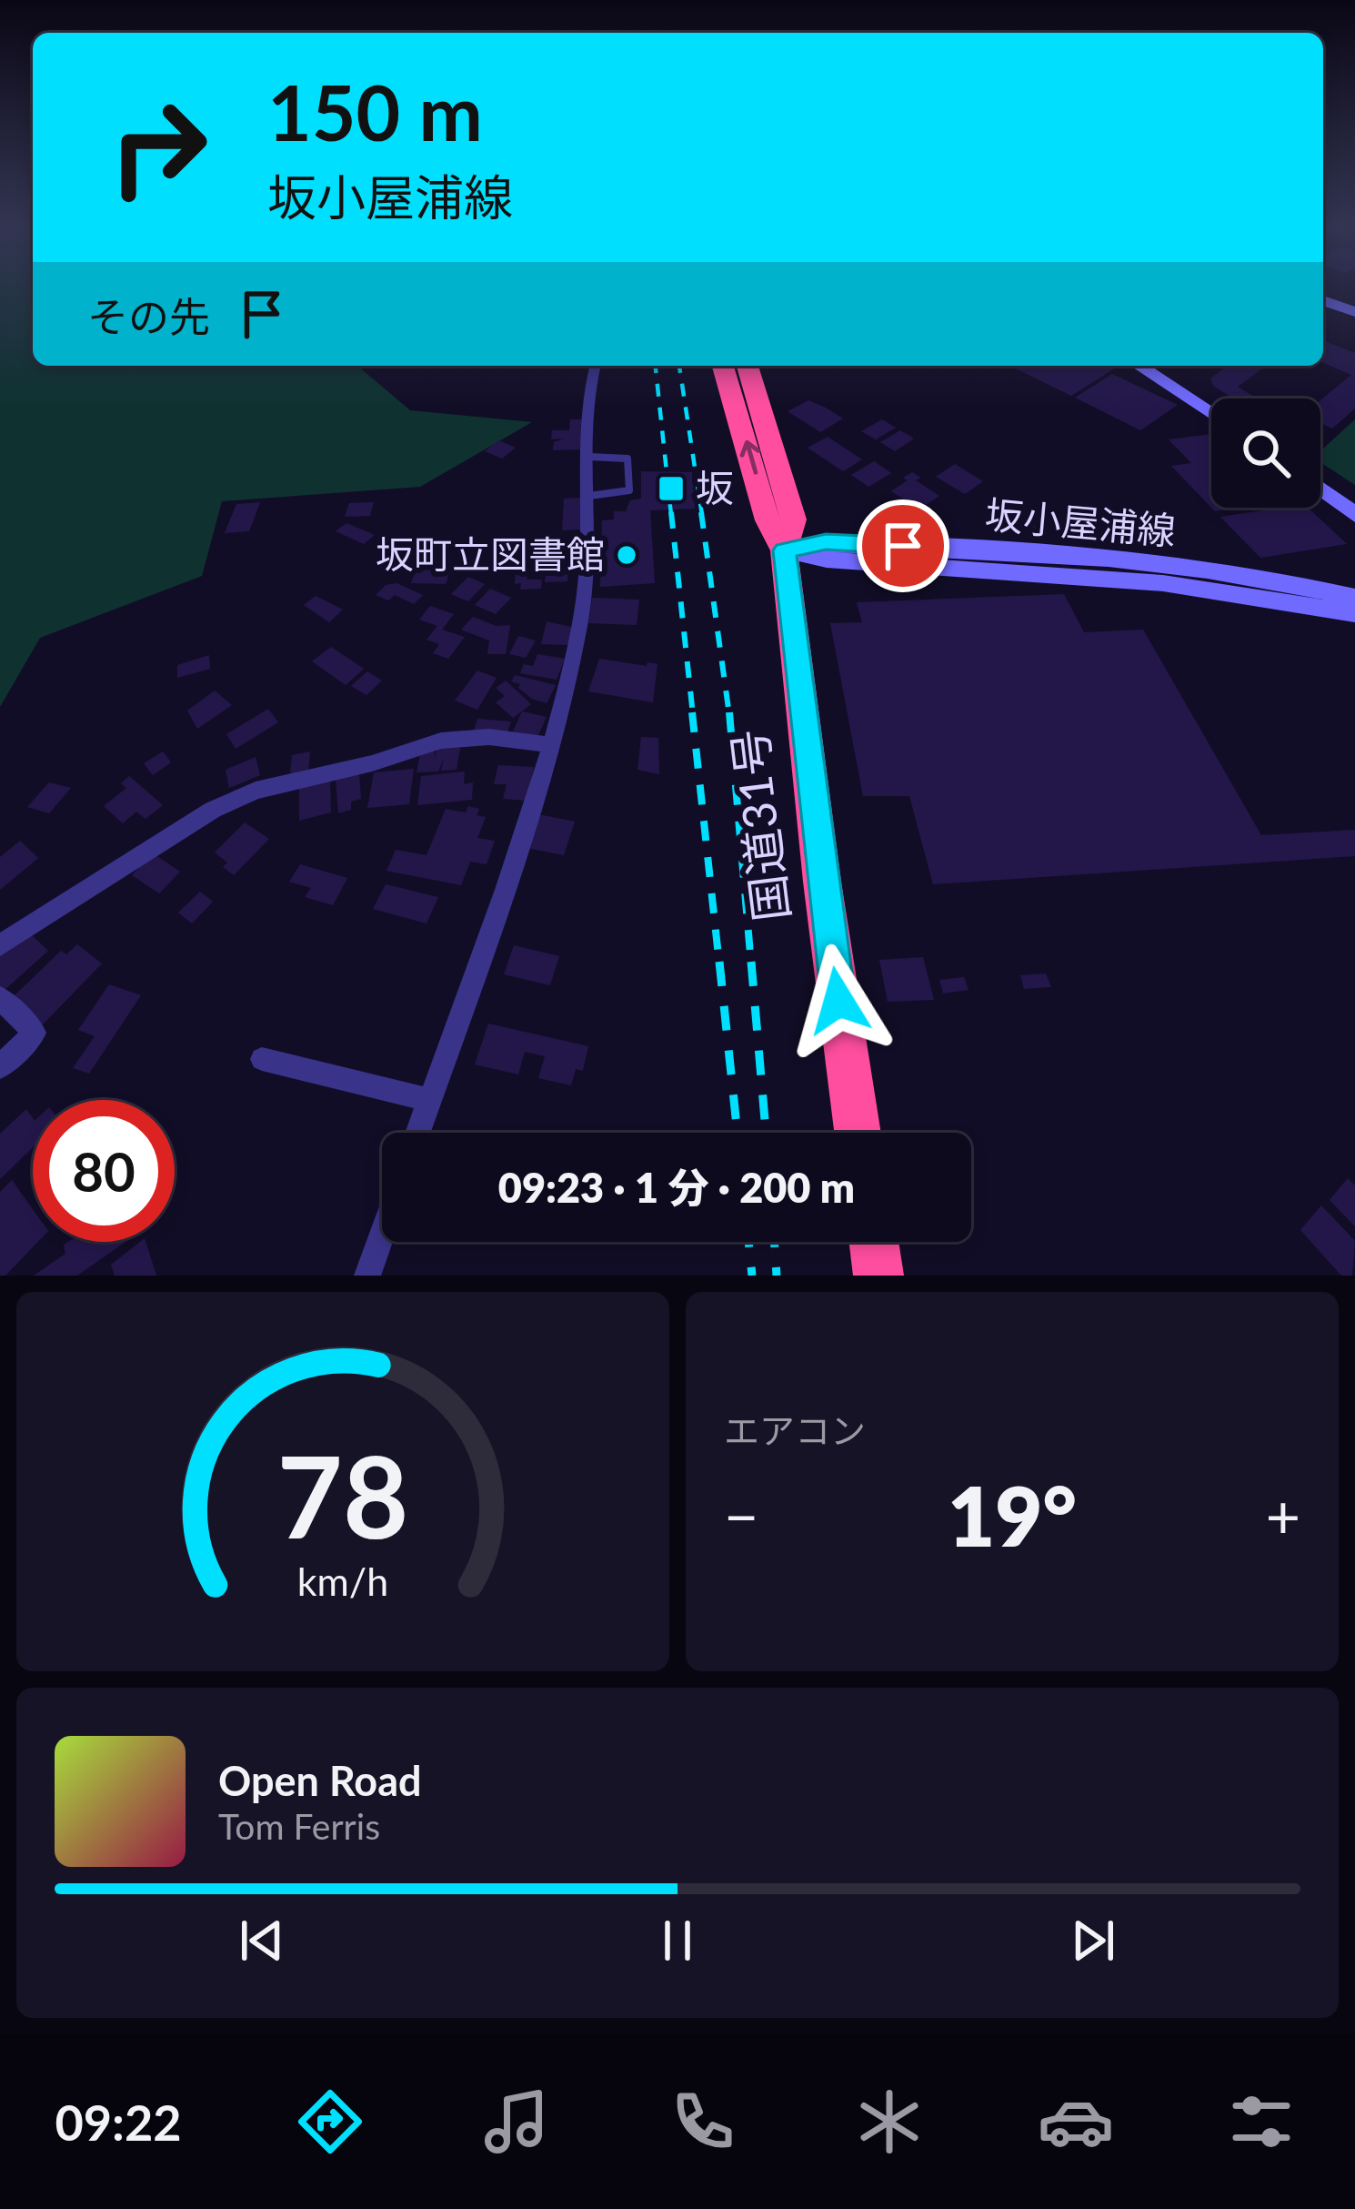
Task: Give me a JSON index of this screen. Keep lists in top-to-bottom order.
{
  "streets": {
    "highway": ["国道31号"],
    "main road": ["坂小屋浦線"]
  },
  "crossings": [
    ["坂小屋浦線", "国道31号"]
  ],
  "places": {
    "transit": ["坂"],
    "other": ["坂町立図書館"]
  },
  "page": {
    "turn": ["150 m", "坂小屋浦線"],
    "then": "その先",
    "limit": "80",
    "trip": "09:23 · 1 分 · 200 m",
    "tile": "エアコン",
    "heat": ["−", "19°", "+"],
    "song": ["Open Road", "Tom Ferris"],
    "tabs": "09:22",
    "gauge": ["78", "km/h"]
  }
}
